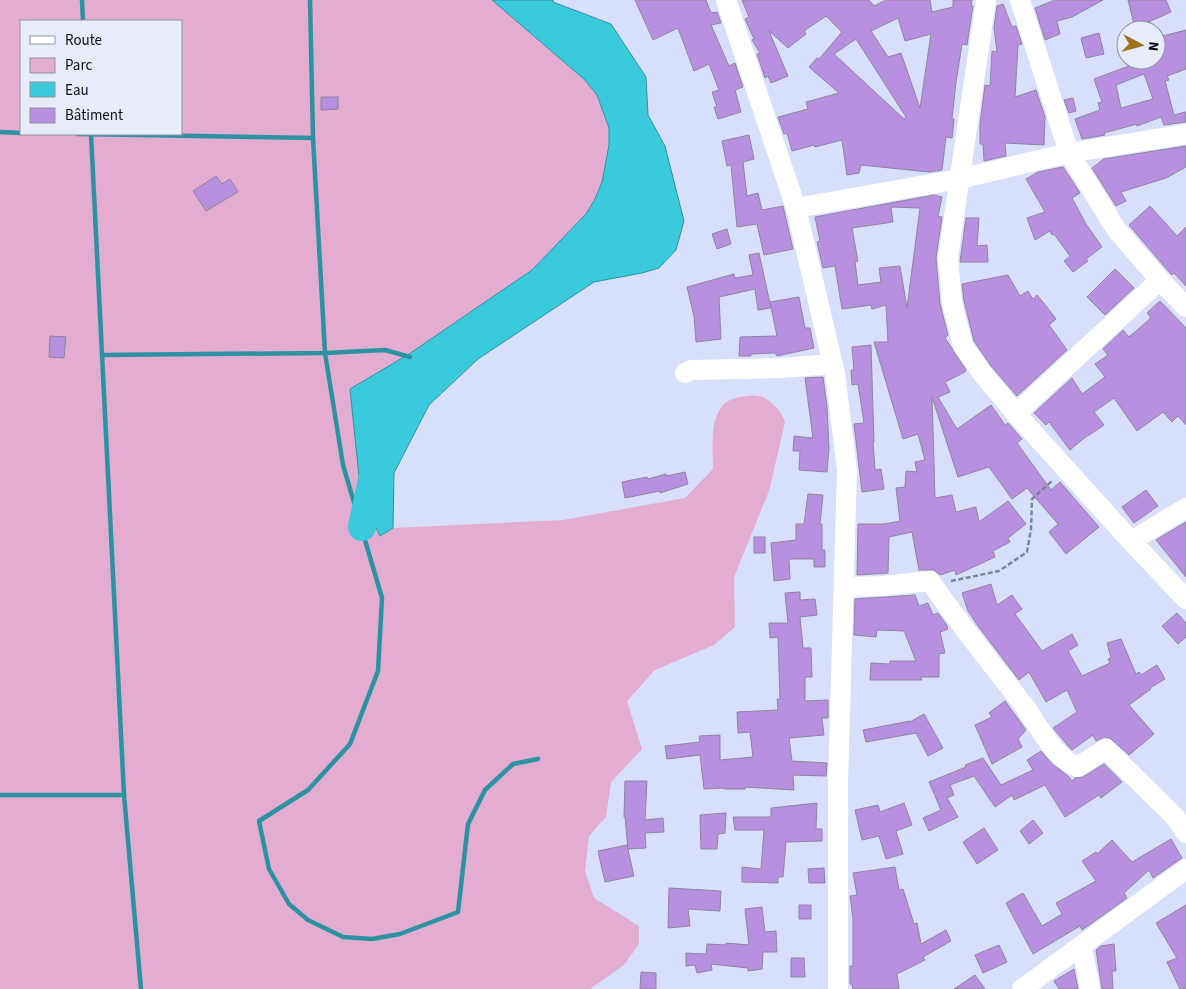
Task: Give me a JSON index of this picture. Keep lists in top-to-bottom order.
{
  "legend": [
    "Route",
    "Parc",
    "Eau",
    "Bâtiment"
  ],
  "north": "right"
}
